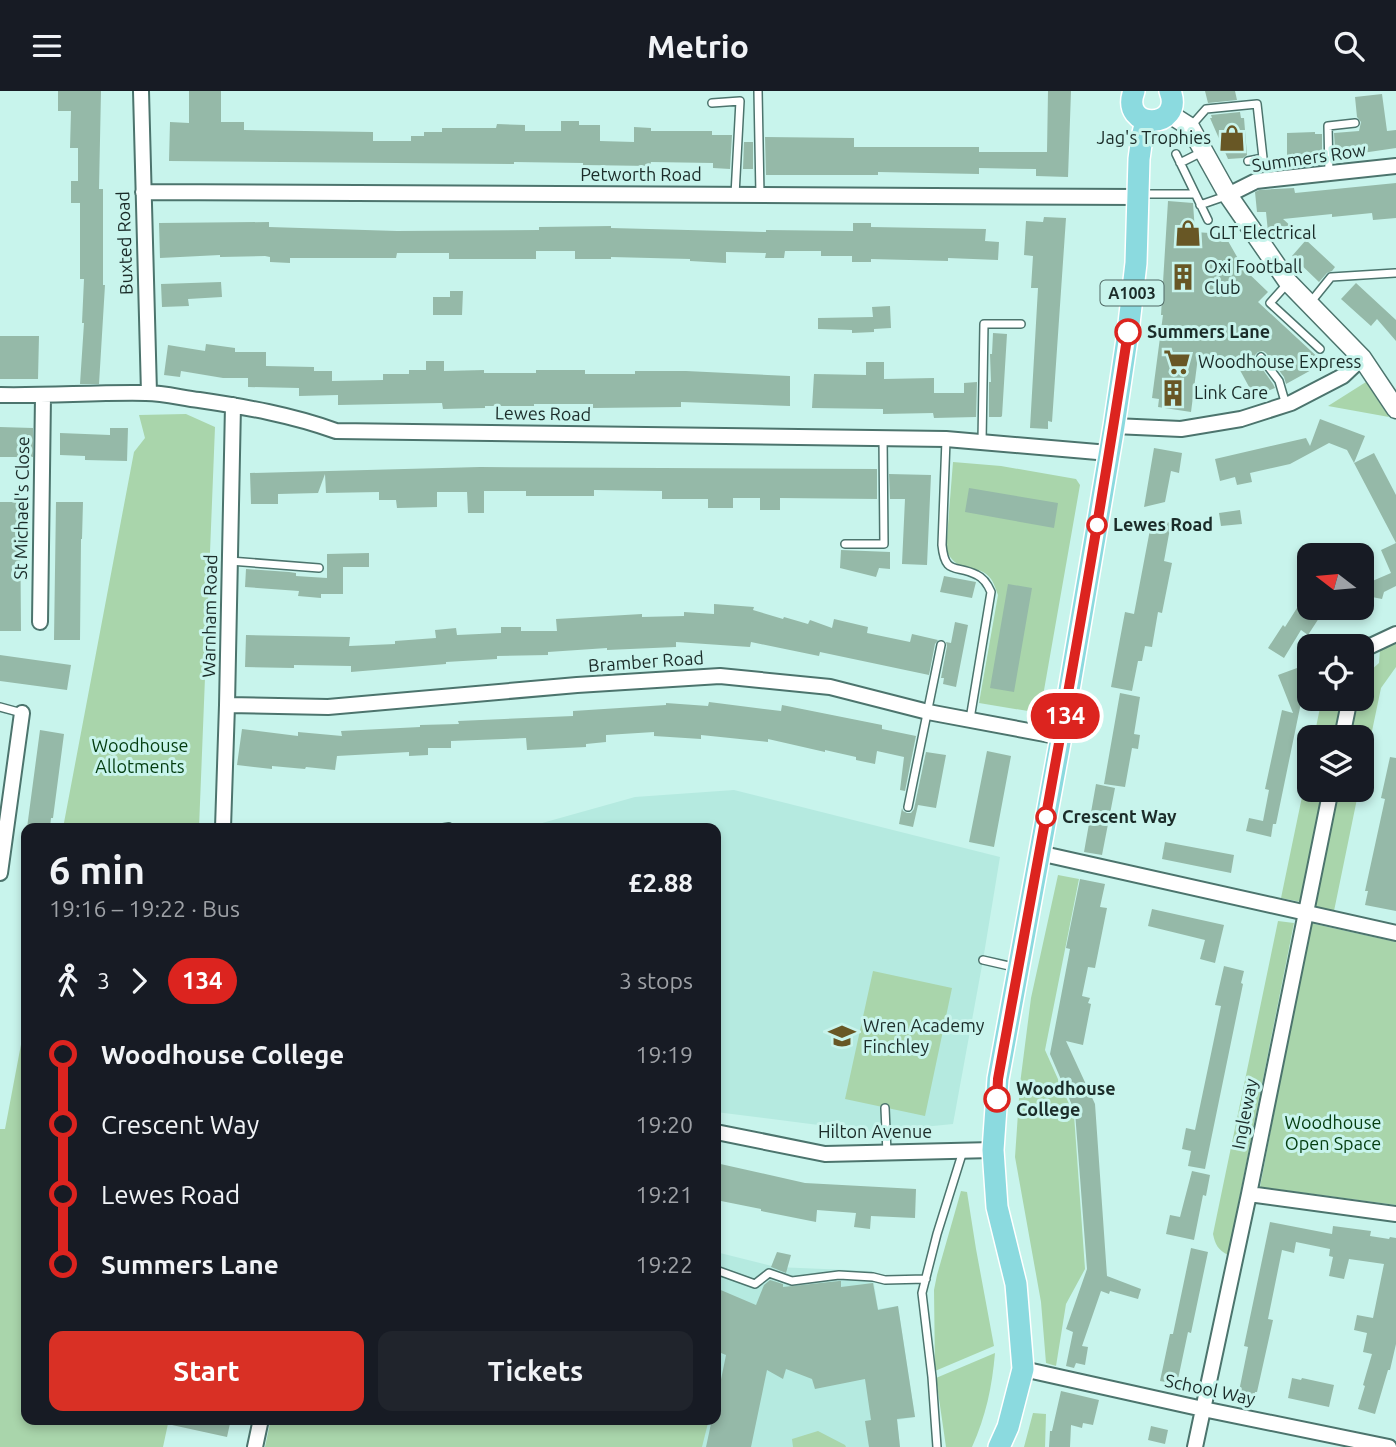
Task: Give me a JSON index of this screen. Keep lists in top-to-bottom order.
{
  "streets": {
    "main road": ["A1003"],
    "street": [
      "Summers Row",
      "Petworth Road",
      "Buxted Road",
      "Lewes Road",
      "St Michael's Close",
      "Warnham Road",
      "Bramber Road",
      "Ingleway",
      "Hilton Avenue",
      "School Way"
    ]
  },
  "crossings": [
    ["Petworth Road", "Buxted Road"],
    ["Petworth Road", "A1003"],
    ["Buxted Road", "Lewes Road"],
    ["A1003", "Lewes Road"],
    ["A1003", "Bramber Road"],
    ["A1003", "Hilton Avenue"],
    ["A1003", "School Way"],
    ["Lewes Road", "St Michael's Close"],
    ["Lewes Road", "Warnham Road"],
    ["Warnham Road", "Bramber Road"],
    ["Ingleway", "School Way"]
  ],
  "parks": ["Woodhouse Allotments", "Woodhouse Open Space"],
  "places": {
    "shop": ["Jag's Trophies", "GLT Electrical"],
    "building": ["Oxi Football Club", "Link Care"],
    "other": [
      "Summers Lane",
      "Lewes Road",
      "Crescent Way",
      "Woodhouse College"
    ],
    "supermarket": ["Woodhouse Express"],
    "school or university": ["Wren Academy Finchley"]
  },
  "lines": ["bus line 134"],
  "north": "left",
  "page": {
    "header": "Metrio",
    "on_map": "134",
    "heading": ["6 min", "19:16 – 19:22 · Bus", "£2.88"],
    "legs": ["3", "134", "3 stops"],
    "list": [
      {
        "name": "Woodhouse College",
        "value": "19:19"
      },
      {
        "name": "Crescent Way",
        "value": "19:20"
      },
      {
        "name": "Lewes Road",
        "value": "19:21"
      },
      {
        "name": "Summers Lane",
        "value": "19:22"
      }
    ],
    "buttons": ["Start", "Tickets"]
  }
}
